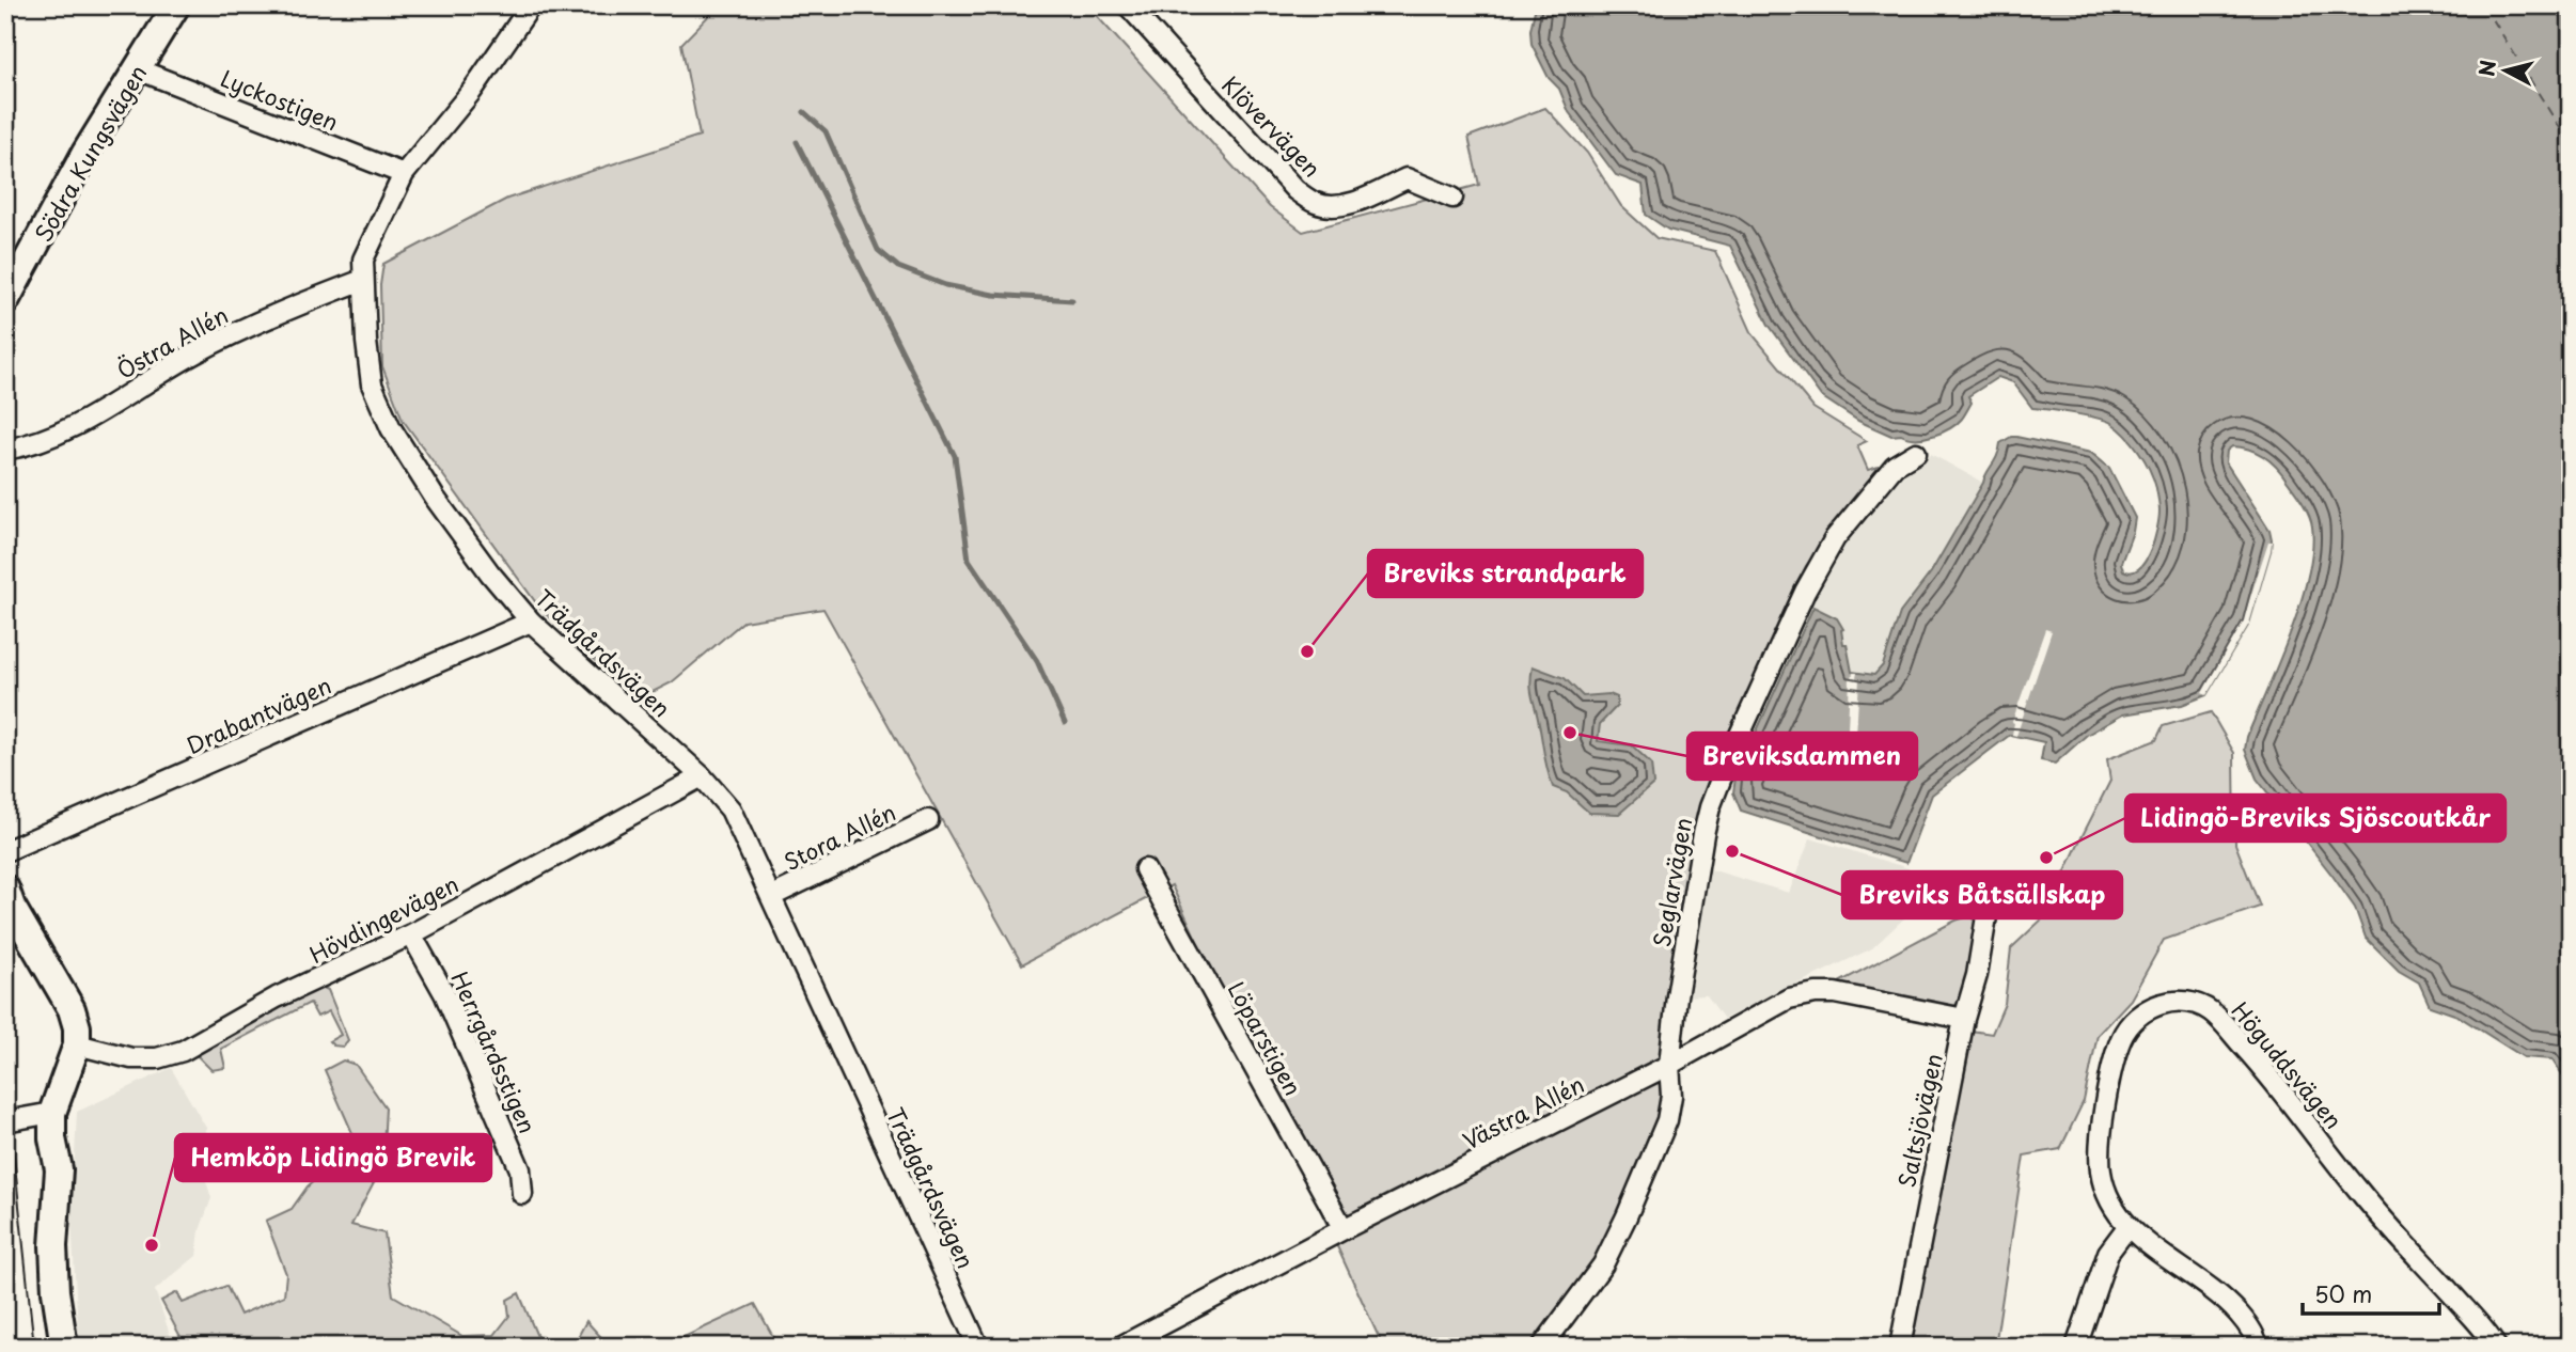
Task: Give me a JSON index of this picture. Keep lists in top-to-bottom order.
{
  "streets": {
    "street": [
      "Lyckostigen",
      "Klövervägen",
      "Södra Kungsvägen",
      "Östra Allén",
      "Trädgårdsvägen",
      "Drabantvägen",
      "Stora Allén",
      "Seglarvägen",
      "Hövdingevägen",
      "Löparstigen",
      "Herrgårdsstigen",
      "Höguddsvägen",
      "Västra Allén",
      "Saltsjövägen"
    ]
  },
  "crossings": [
    ["Lyckostigen", "Södra Kungsvägen"],
    ["Lyckostigen", "Trädgårdsvägen"],
    ["Östra Allén", "Trädgårdsvägen"],
    ["Trädgårdsvägen", "Drabantvägen"],
    ["Trädgårdsvägen", "Stora Allén"],
    ["Trädgårdsvägen", "Hövdingevägen"],
    ["Seglarvägen", "Västra Allén"],
    ["Hövdingevägen", "Herrgårdsstigen"],
    ["Löparstigen", "Västra Allén"],
    ["Västra Allén", "Saltsjövägen"]
  ],
  "places": [
    "Breviks strandpark",
    "Breviksdammen",
    "Breviks Båtsällskap",
    "Lidingö-Breviks Sjöscoutkår",
    "Hemköp Lidingö Brevik"
  ],
  "scale_bar": "50 m",
  "north": "left"
}
